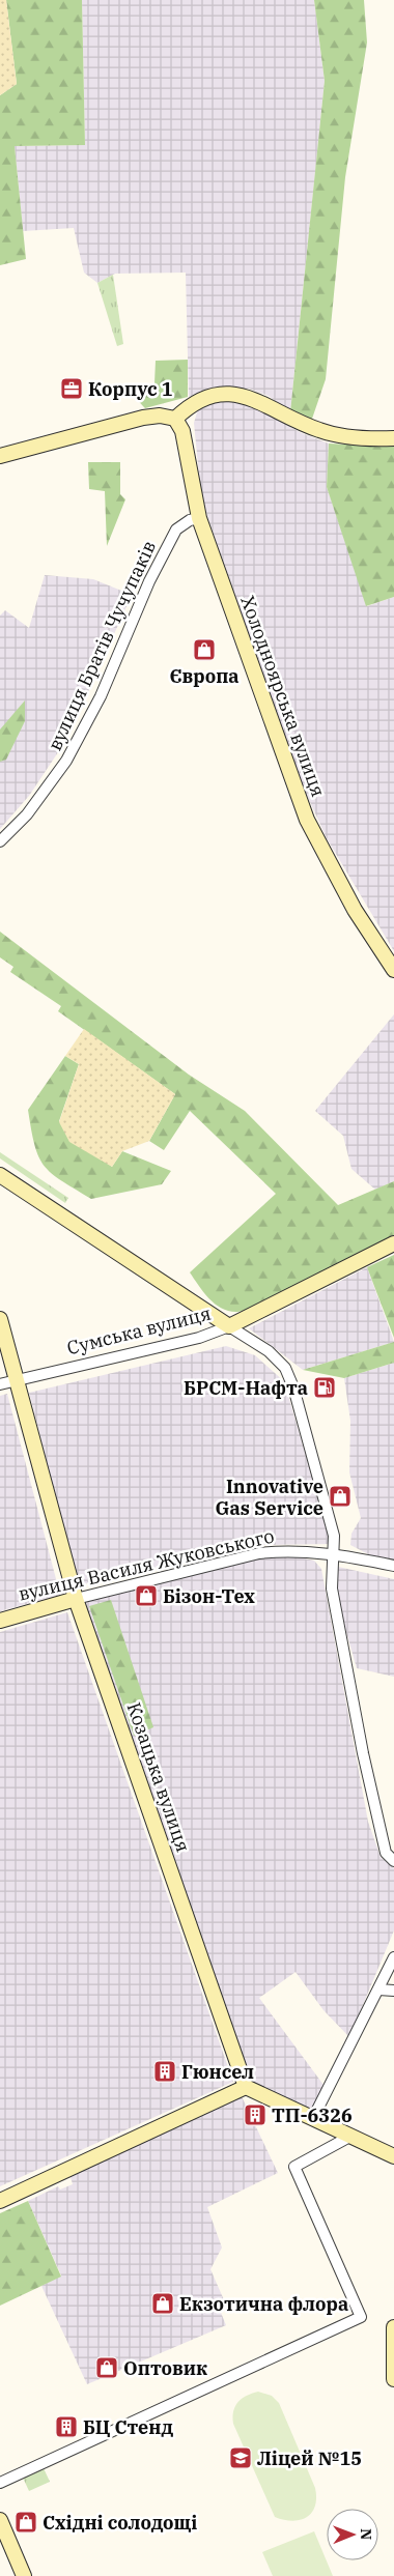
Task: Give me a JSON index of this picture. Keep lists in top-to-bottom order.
{
  "streets": {
    "street": [
      "вулиця Братів Чучупаків",
      "Холодноярська вулиця",
      "Сумська вулиця",
      "вулиця Василя Жуковського",
      "Козацька вулиця"
    ]
  },
  "crossings": [
    ["вулиця Братів Чучупаків", "Холодноярська вулиця"],
    ["Сумська вулиця", "Козацька вулиця"],
    ["вулиця Василя Жуковського", "Козацька вулиця"]
  ],
  "places": {
    "office": ["Корпус 1"],
    "shop": [
      "Європа",
      "Innovative Gas Service",
      "Бізон-Тех",
      "Екзотична флора",
      "Оптовик",
      "Східні солодощі"
    ],
    "fuel station": ["БРСМ-Нафта"],
    "building": ["Гюнсел", "ТП-6326", "БЦ Стенд"],
    "school or university": ["Ліцей №15"]
  },
  "north": "right"
}
